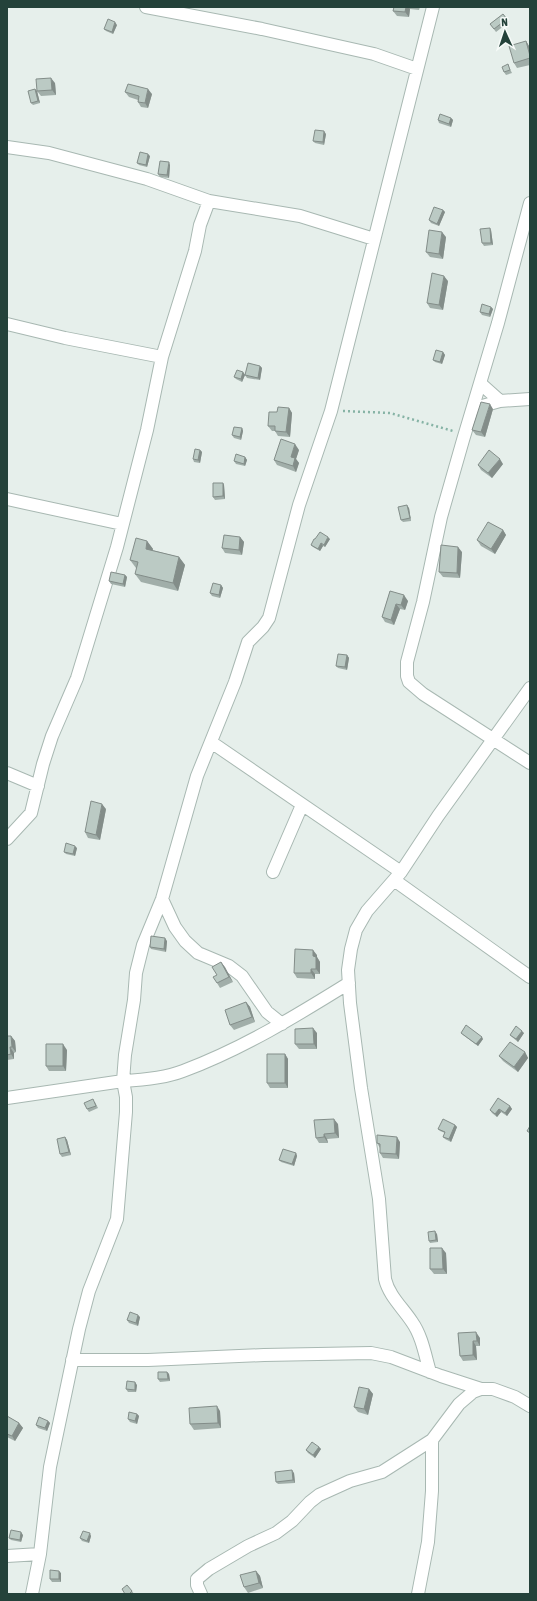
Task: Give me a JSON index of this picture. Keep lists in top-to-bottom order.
{
  "north": "top"
}
